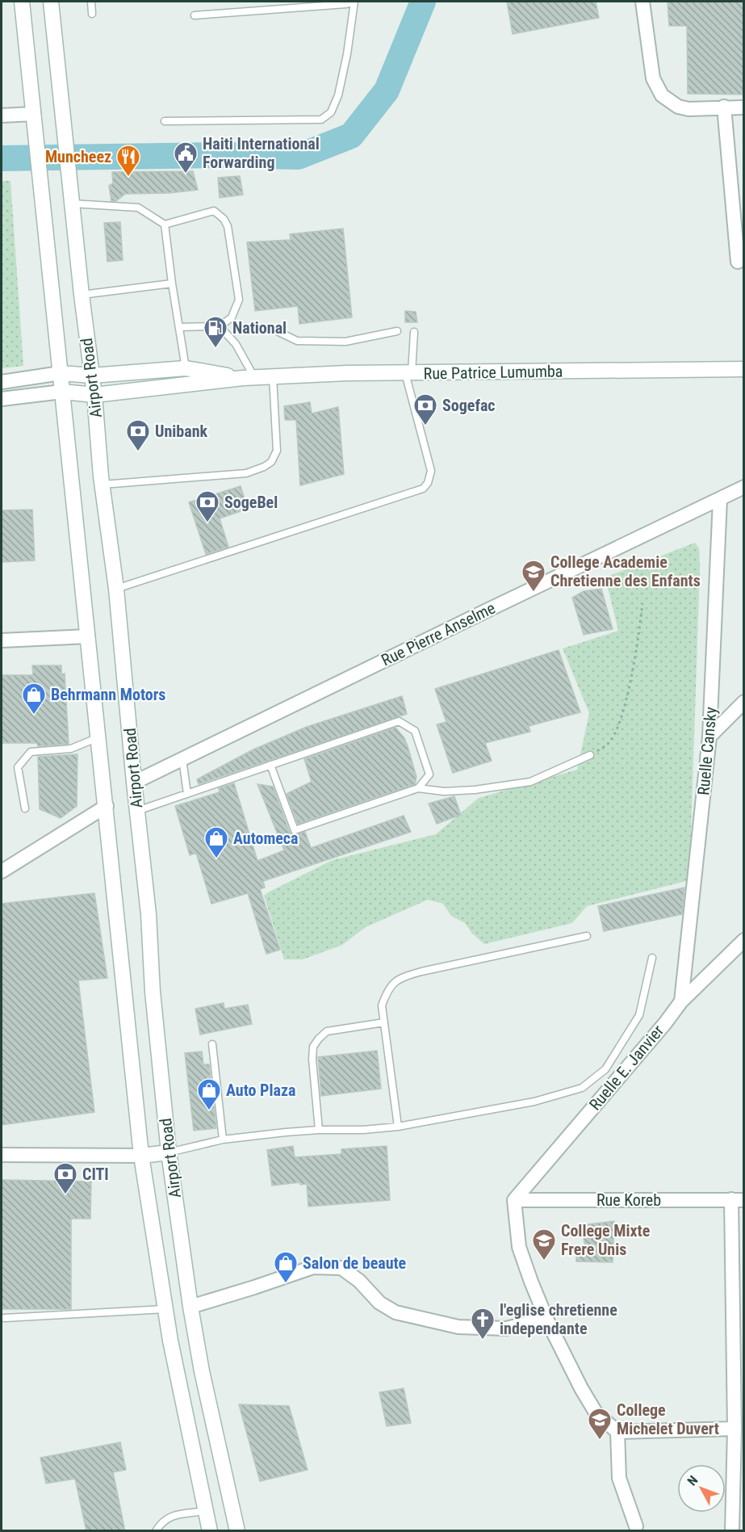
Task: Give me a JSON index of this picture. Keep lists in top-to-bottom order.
{
  "streets": {
    "main road": ["Rue Patrice Lumumba", "Airport Road"],
    "street": [
      "Rue Pierre Anselme",
      "Ruelle Cansky",
      "Ruelle E. Janvier",
      "Rue Koreb"
    ]
  },
  "crossings": [
    ["Rue Patrice Lumumba", "Airport Road"],
    ["Airport Road", "Rue Pierre Anselme"],
    ["Rue Pierre Anselme", "Ruelle Cansky"],
    ["Ruelle Cansky", "Ruelle E. Janvier"],
    ["Ruelle E. Janvier", "Rue Koreb"]
  ],
  "places": {
    "public building": ["Haiti International Forwarding"],
    "restaurant": ["Muncheez"],
    "fuel station": ["National"],
    "bank": [
      "Sogefac",
      "Unibank",
      "SogeBel",
      "CITI"
    ],
    "school or university": ["College Academie Chretienne des Enfants", "College Mixte Frere Unis", "College Michelet Duvert"],
    "shop": [
      "Behrmann Motors",
      "Automeca",
      "Auto Plaza",
      "Salon de beaute"
    ],
    "church": ["l'eglise chretienne independante"]
  },
  "north": "top left"
}
